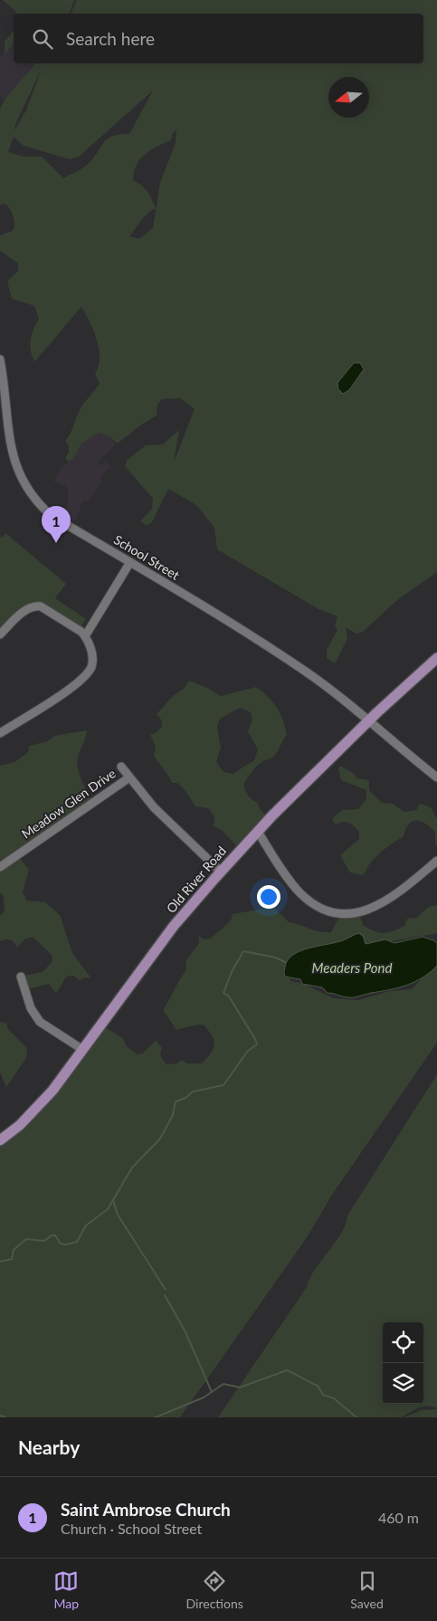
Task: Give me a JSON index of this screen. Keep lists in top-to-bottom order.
{
  "streets": {
    "main road": ["Old River Road"],
    "street": ["School Street", "Meadow Glen Drive"]
  },
  "crossings": [
    ["School Street", "Old River Road"]
  ],
  "water": ["Meaders Pond"],
  "north": "left",
  "page": {
    "search": "Search here",
    "pins": "1",
    "heading": "Nearby",
    "list": [
      {
        "mark": "1",
        "name": "Saint Ambrose Church",
        "note": "Church · School Street",
        "value": "460 m"
      }
    ],
    "nav": ["Map", "Directions", "Saved"]
  }
}
